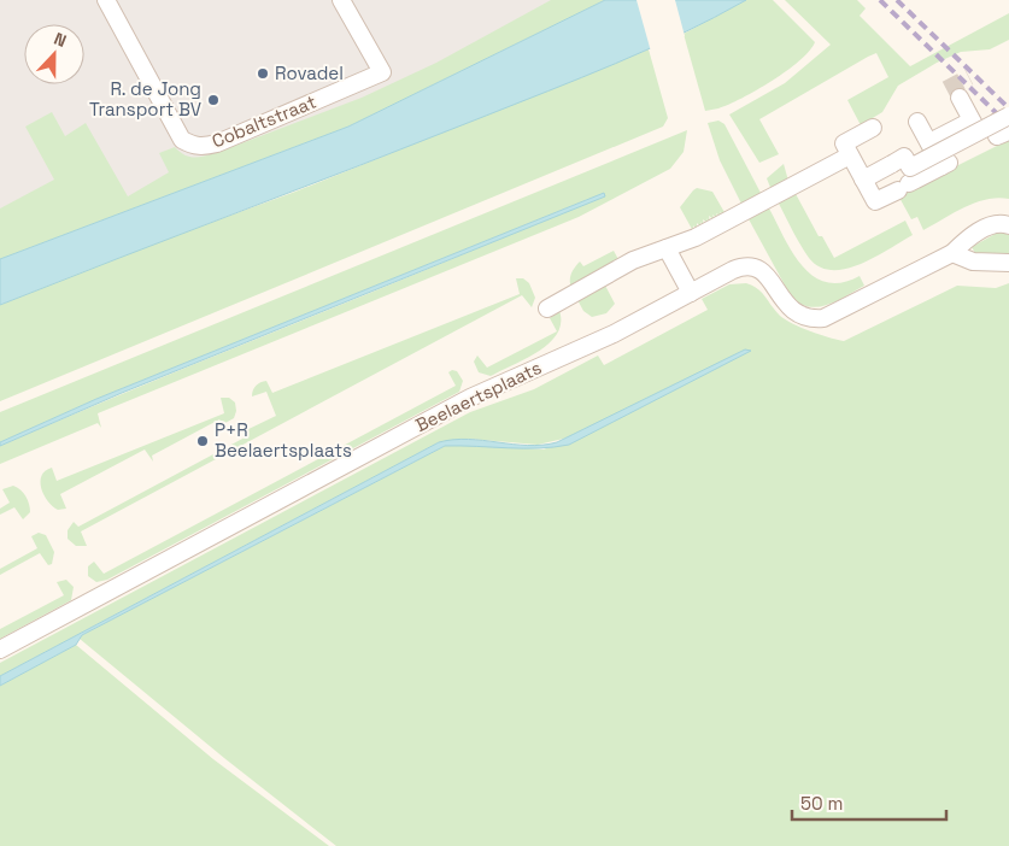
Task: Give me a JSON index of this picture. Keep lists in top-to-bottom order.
{
  "streets": {
    "street": ["Cobaltstraat", "Beelaertsplaats"]
  },
  "places": ["Rovadel", "R. de Jong Transport BV", "P+R Beelaertsplaats"],
  "scale_bar": "50 m",
  "north": "top"
}
